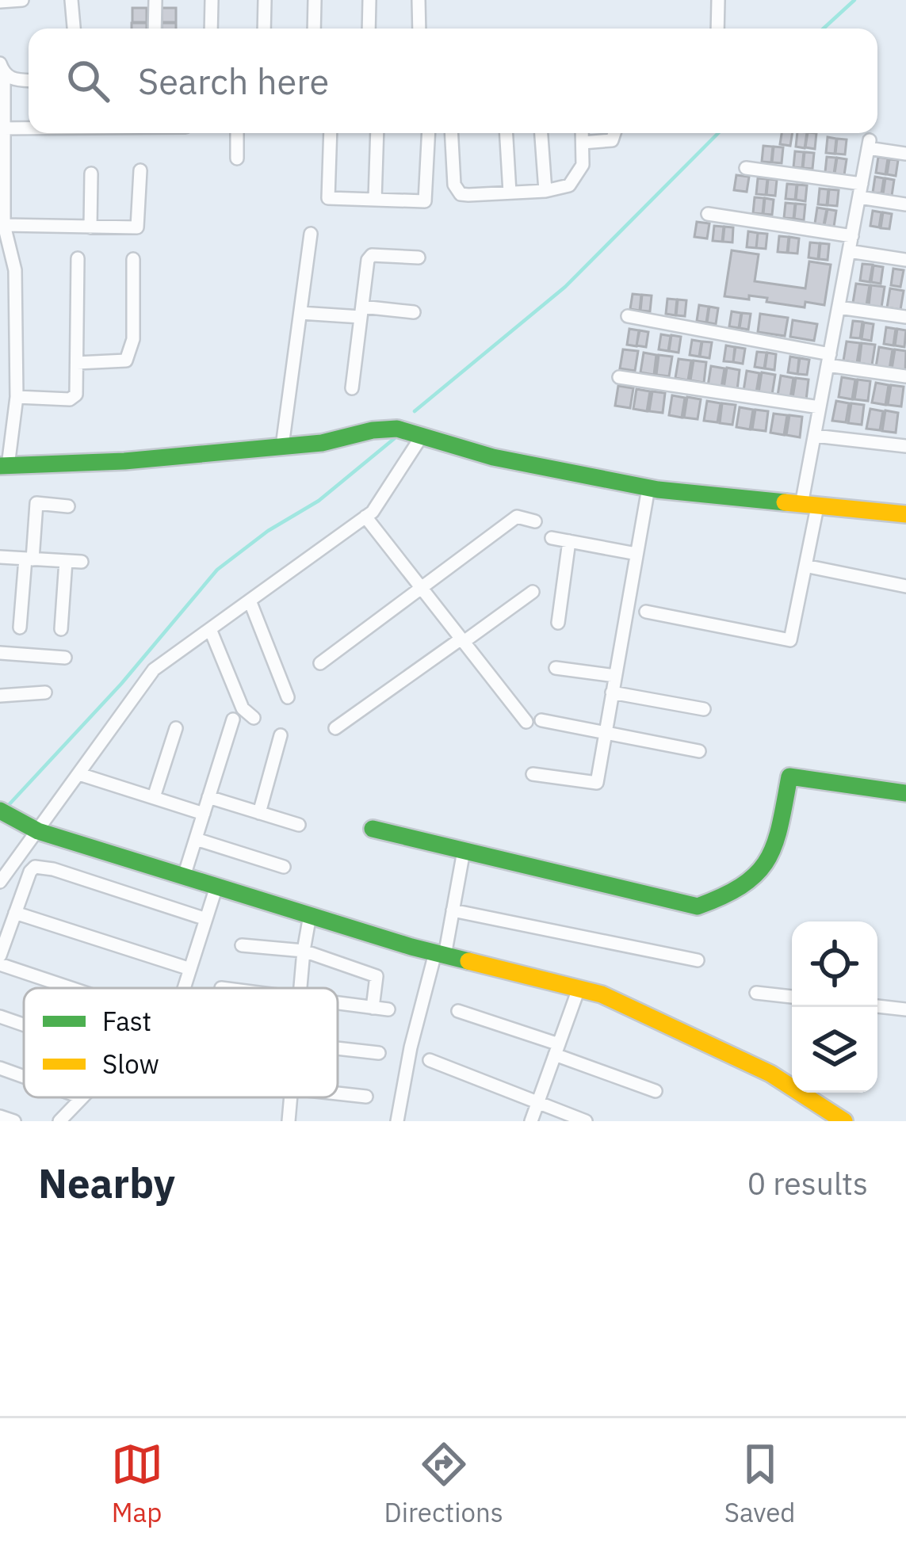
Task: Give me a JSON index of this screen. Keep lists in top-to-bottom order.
{
  "legend": ["Fast", "Slow"],
  "page": {
    "search": "Search here",
    "heading": ["Nearby", "0 results"],
    "nav": ["Map", "Directions", "Saved"]
  }
}
